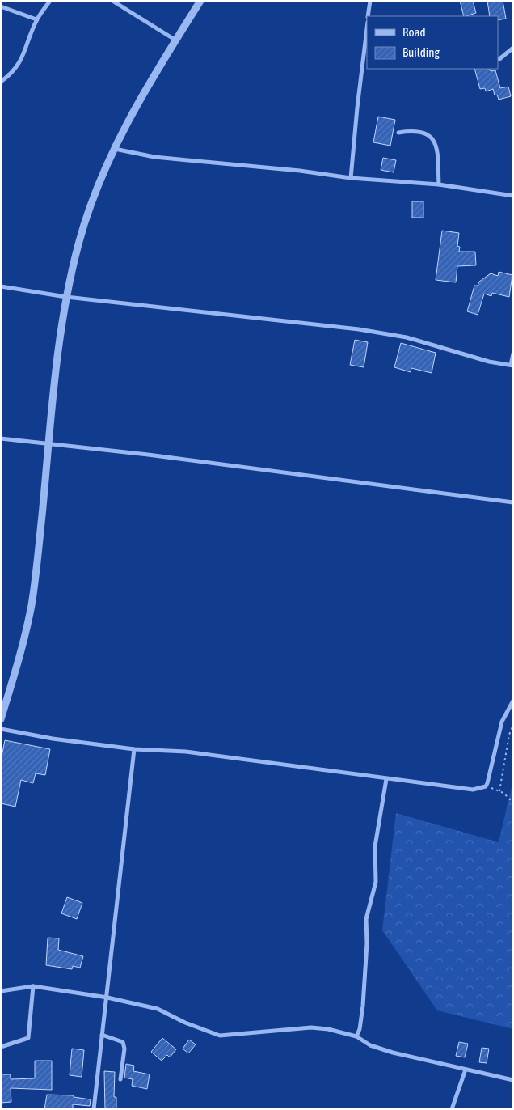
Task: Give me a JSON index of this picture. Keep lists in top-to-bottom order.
{
  "legend": ["Road", "Building"]
}
